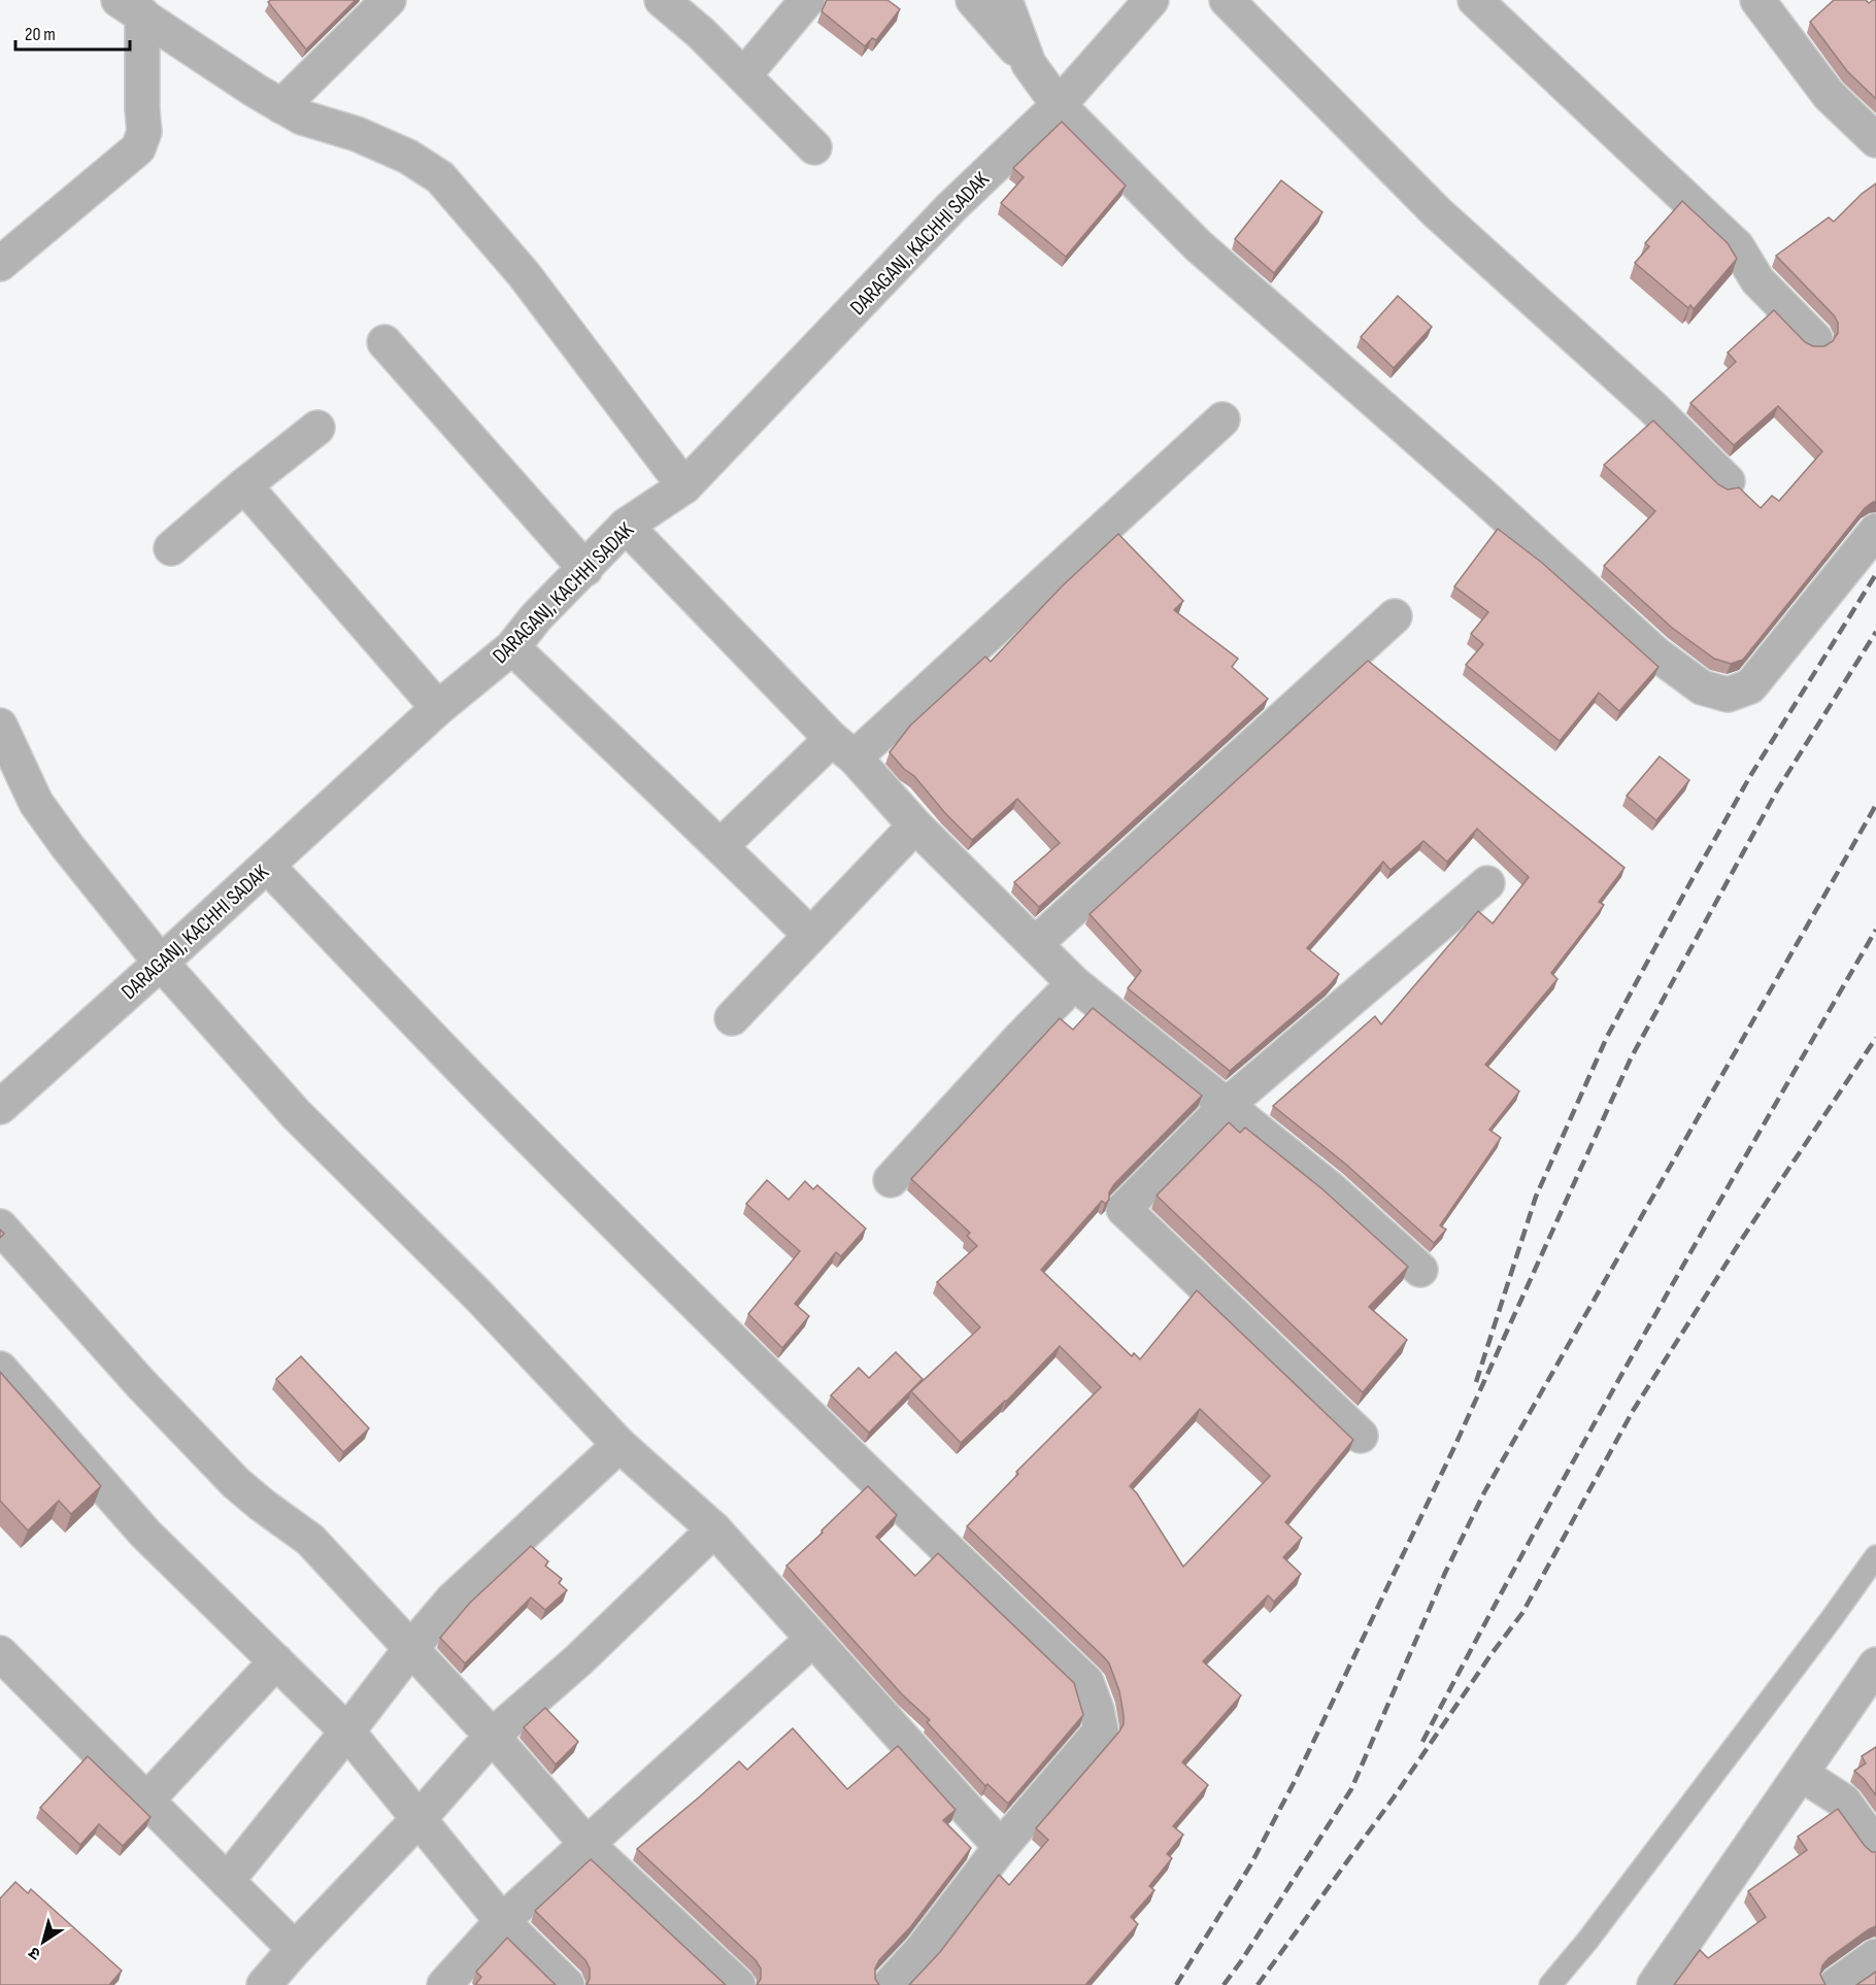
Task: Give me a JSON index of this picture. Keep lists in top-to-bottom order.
{
  "streets": {
    "street": ["DARAGANJ, KACHHI SADAK"]
  },
  "scale_bar": "20 m",
  "north": "bottom left"
}
